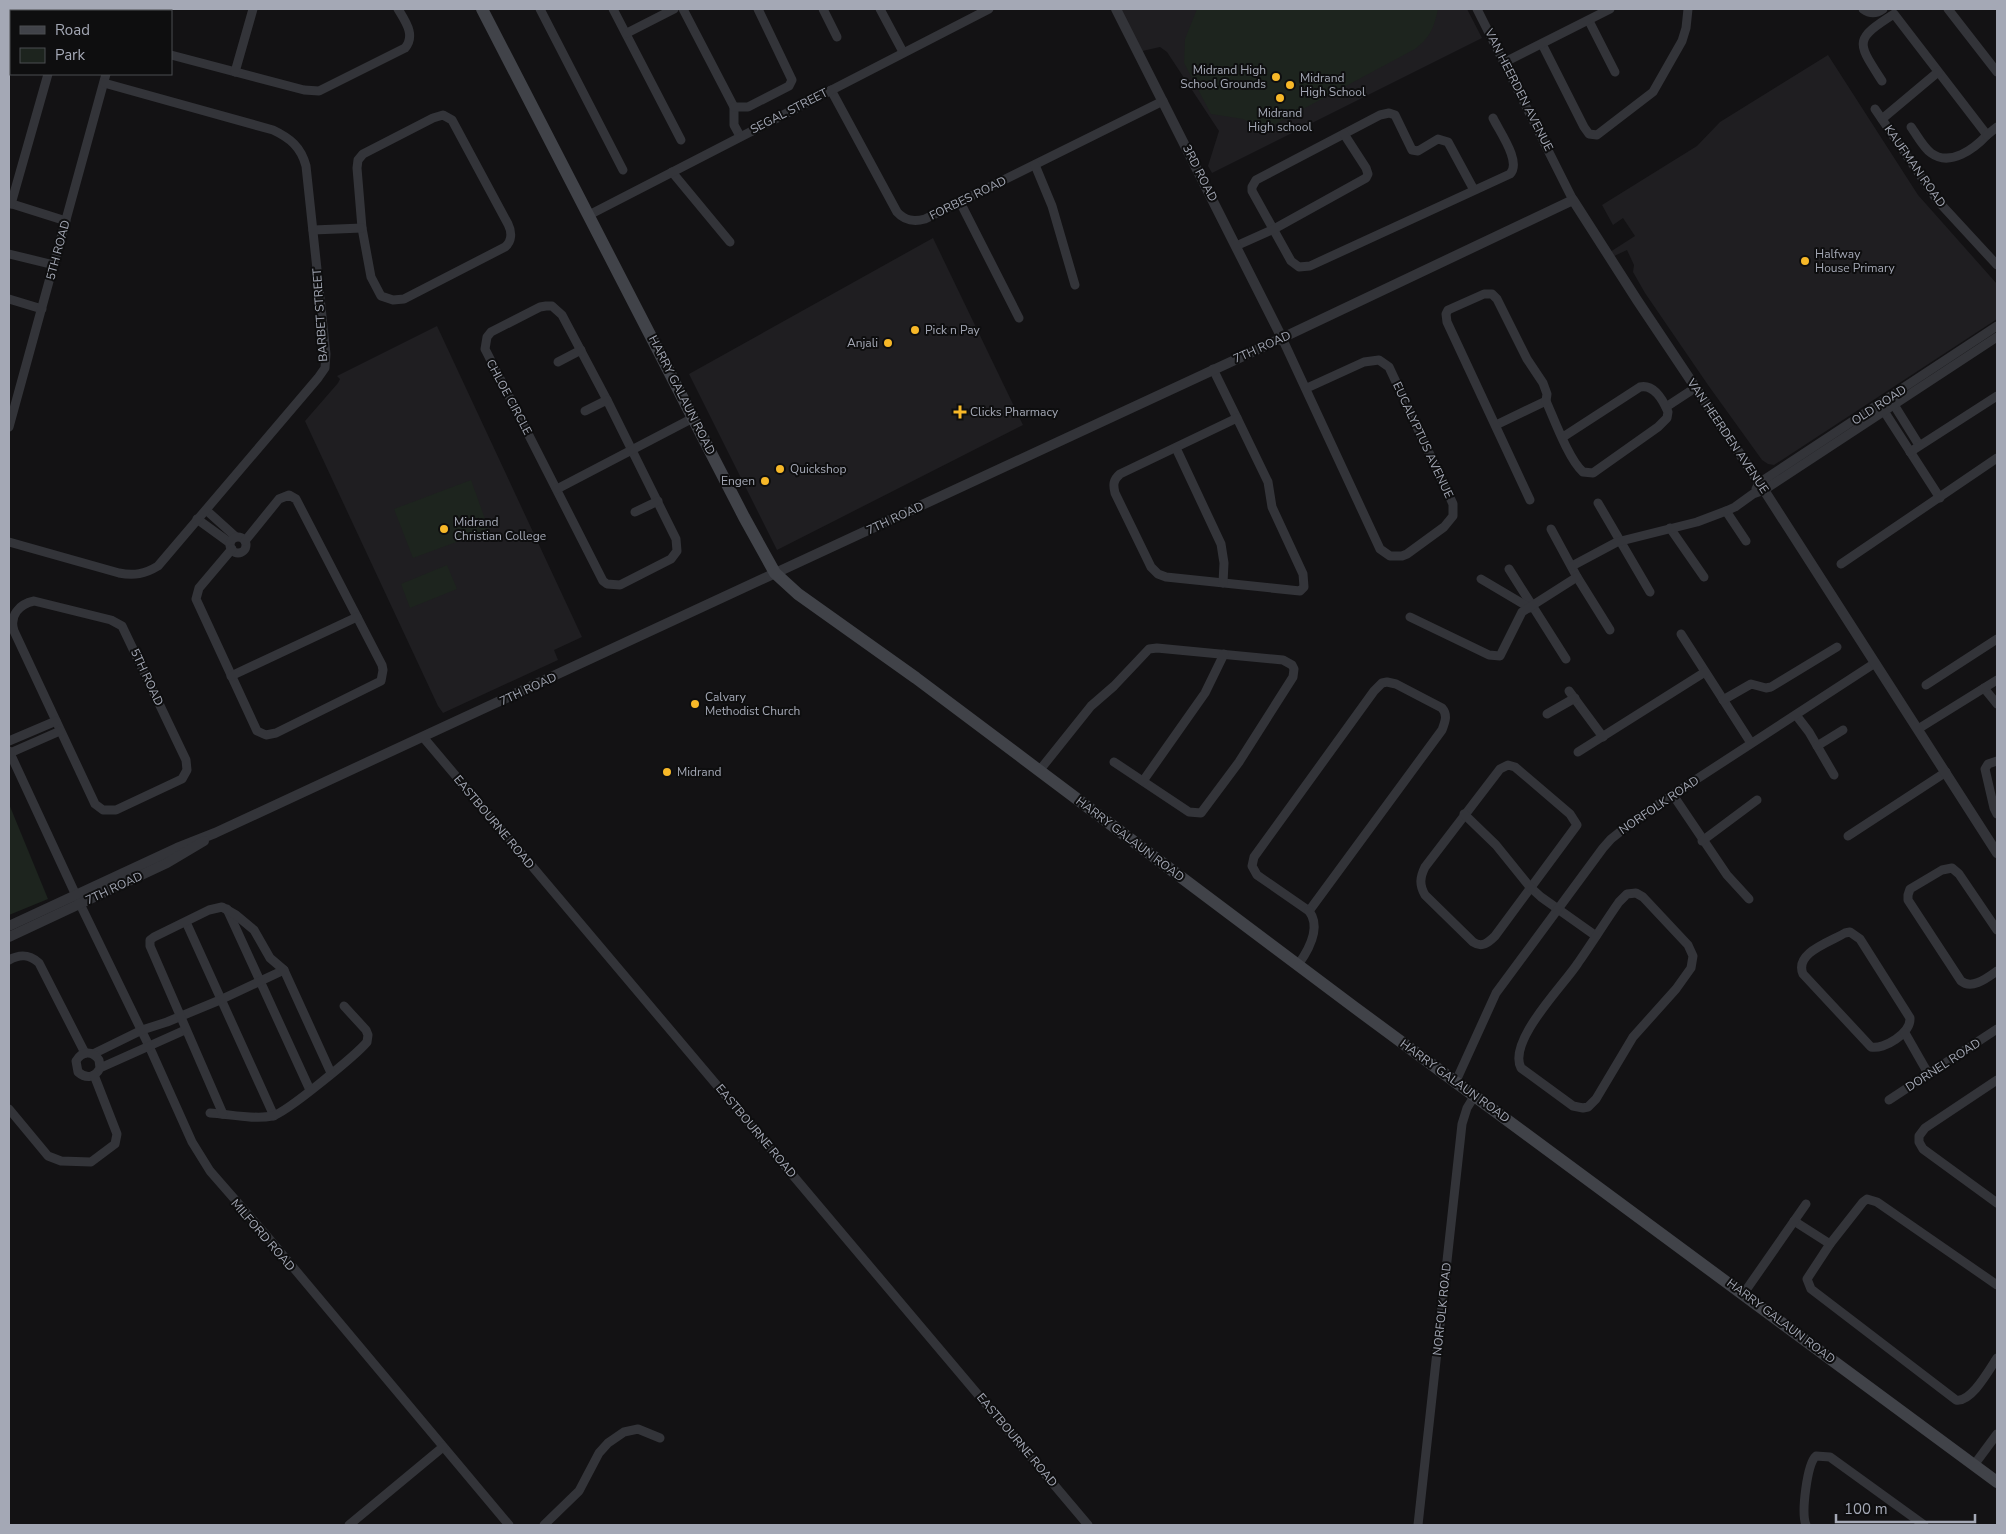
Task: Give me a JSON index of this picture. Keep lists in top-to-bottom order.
{
  "streets": {
    "main road": ["HARRY GALAUN ROAD"],
    "street": [
      "VAN HEERDEN AVENUE",
      "SEGAL STREET",
      "KAUFMAN ROAD",
      "3RD ROAD",
      "FORBES ROAD",
      "5TH ROAD",
      "BARBET STREET",
      "7TH ROAD",
      "CHLOE CIRCLE",
      "OLD ROAD",
      "EUCALYPTUS AVENUE",
      "NORFOLK ROAD",
      "EASTBOURNE ROAD",
      "DORNEL ROAD",
      "MILFORD ROAD"
    ]
  },
  "crossings": [
    ["VAN HEERDEN AVENUE", "7TH ROAD"],
    ["VAN HEERDEN AVENUE", "OLD ROAD"],
    ["VAN HEERDEN AVENUE", "NORFOLK ROAD"],
    ["SEGAL STREET", "FORBES ROAD"],
    ["SEGAL STREET", "HARRY GALAUN ROAD"],
    ["3RD ROAD", "FORBES ROAD"],
    ["3RD ROAD", "7TH ROAD"],
    ["3RD ROAD", "EUCALYPTUS AVENUE"],
    ["5TH ROAD", "BARBET STREET"],
    ["7TH ROAD", "HARRY GALAUN ROAD"],
    ["7TH ROAD", "EUCALYPTUS AVENUE"],
    ["7TH ROAD", "EASTBOURNE ROAD"],
    ["7TH ROAD", "MILFORD ROAD"],
    ["HARRY GALAUN ROAD", "NORFOLK ROAD"]
  ],
  "places": {
    "other": [
      "Midrand High School Grounds",
      "Midrand High School",
      "Midrand High school",
      "Halfway House Primary",
      "Pick n Pay",
      "Anjali",
      "Quickshop",
      "Engen",
      "Midrand Christian College",
      "Calvary Methodist Church",
      "Midrand"
    ],
    "health": ["Clicks Pharmacy"]
  },
  "legend": ["Road", "Park"],
  "scale_bar": "100 m"
}
